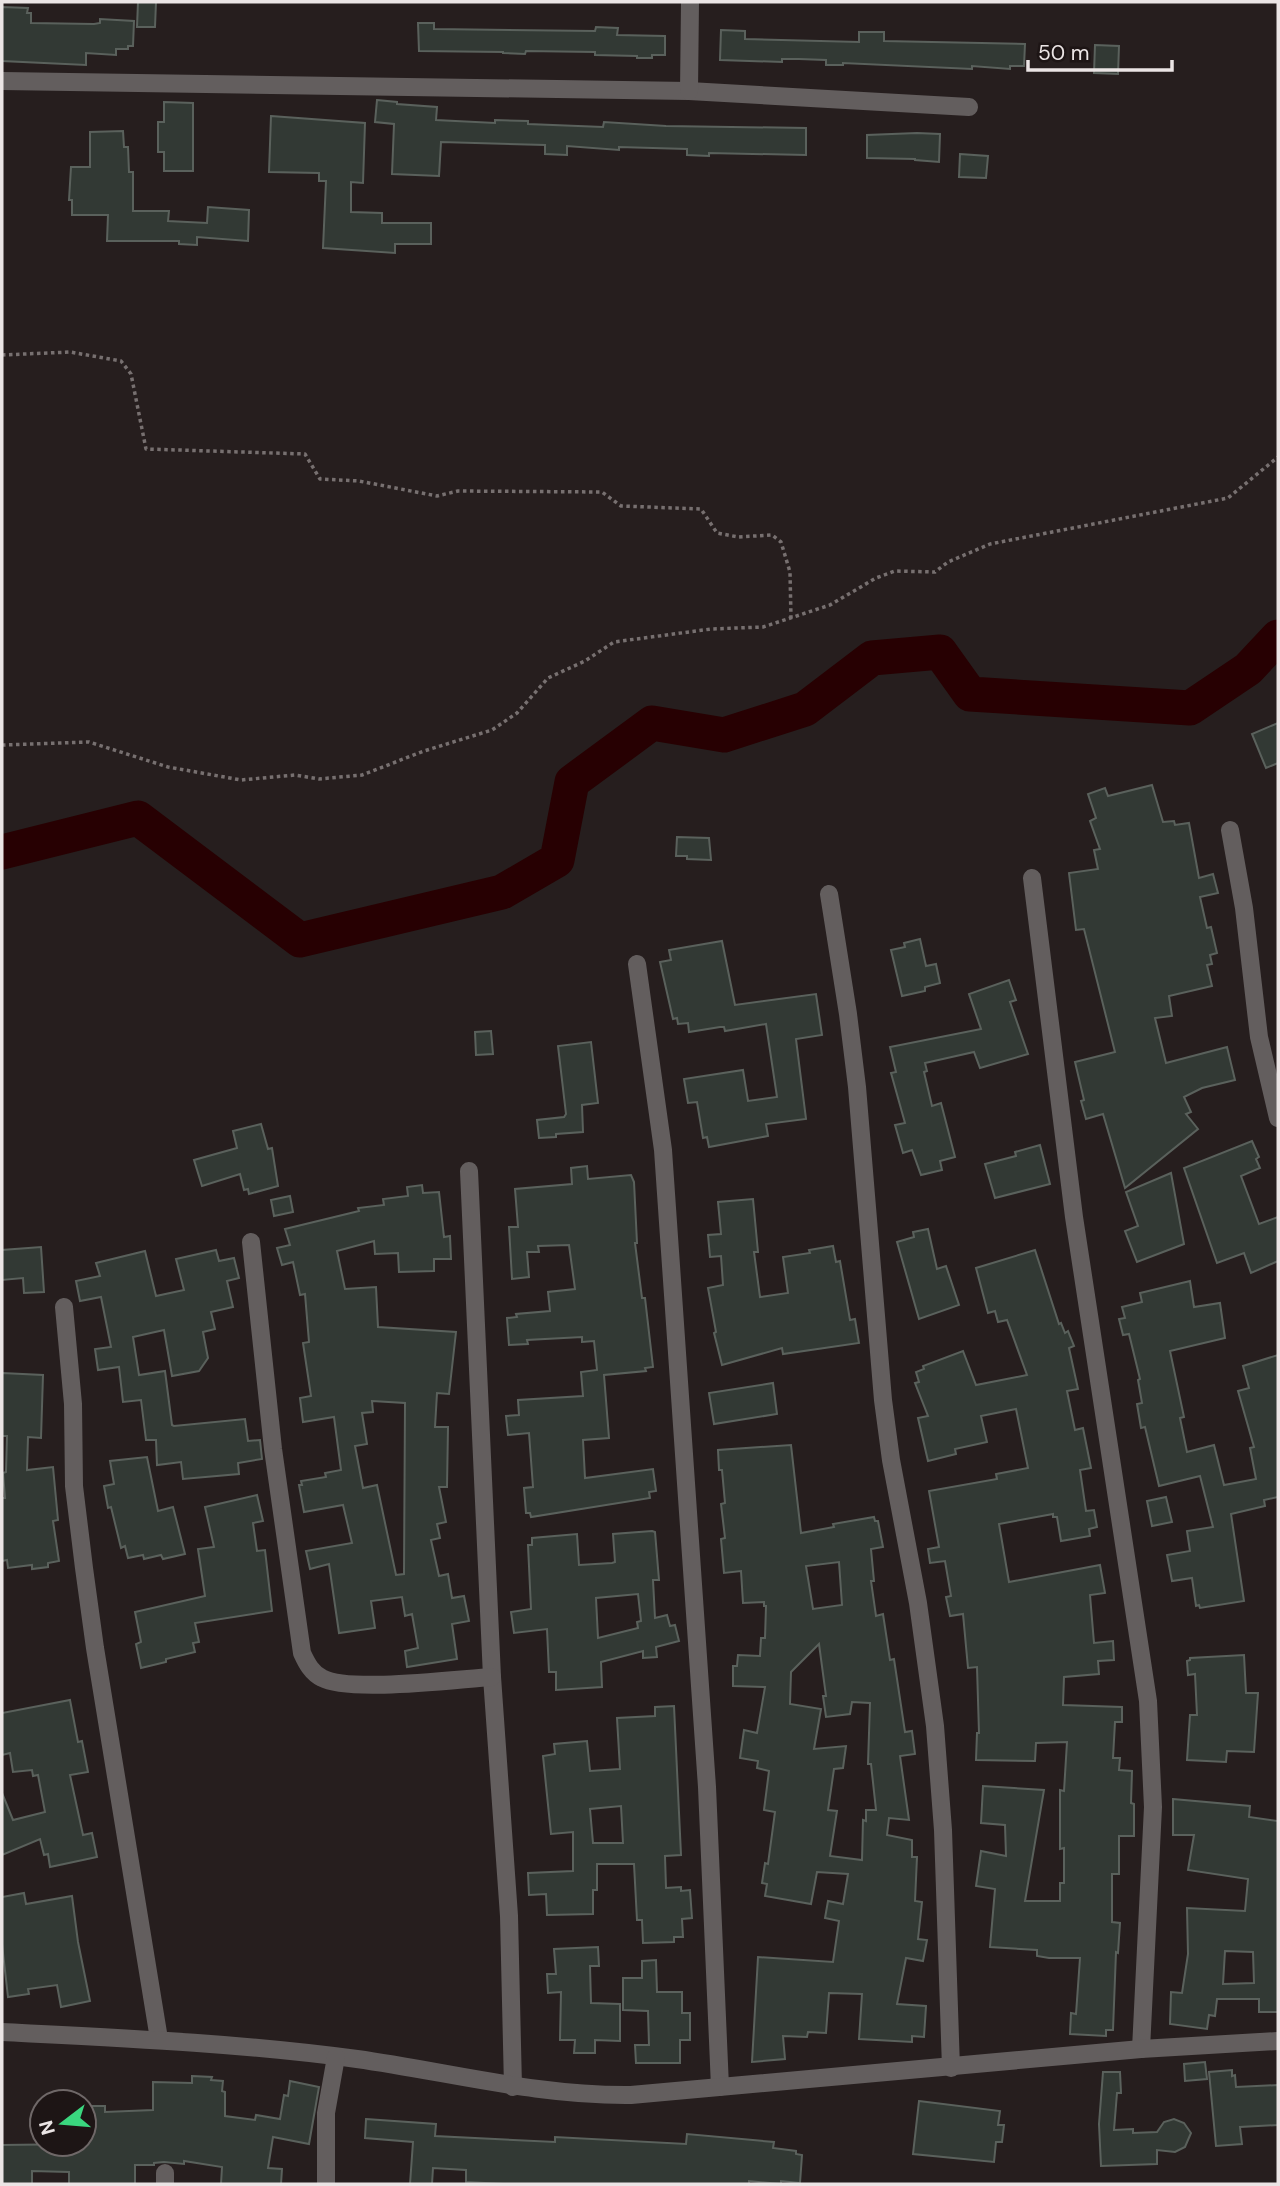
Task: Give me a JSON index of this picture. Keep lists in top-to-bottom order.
{
  "scale_bar": "50 m",
  "north": "left"
}
